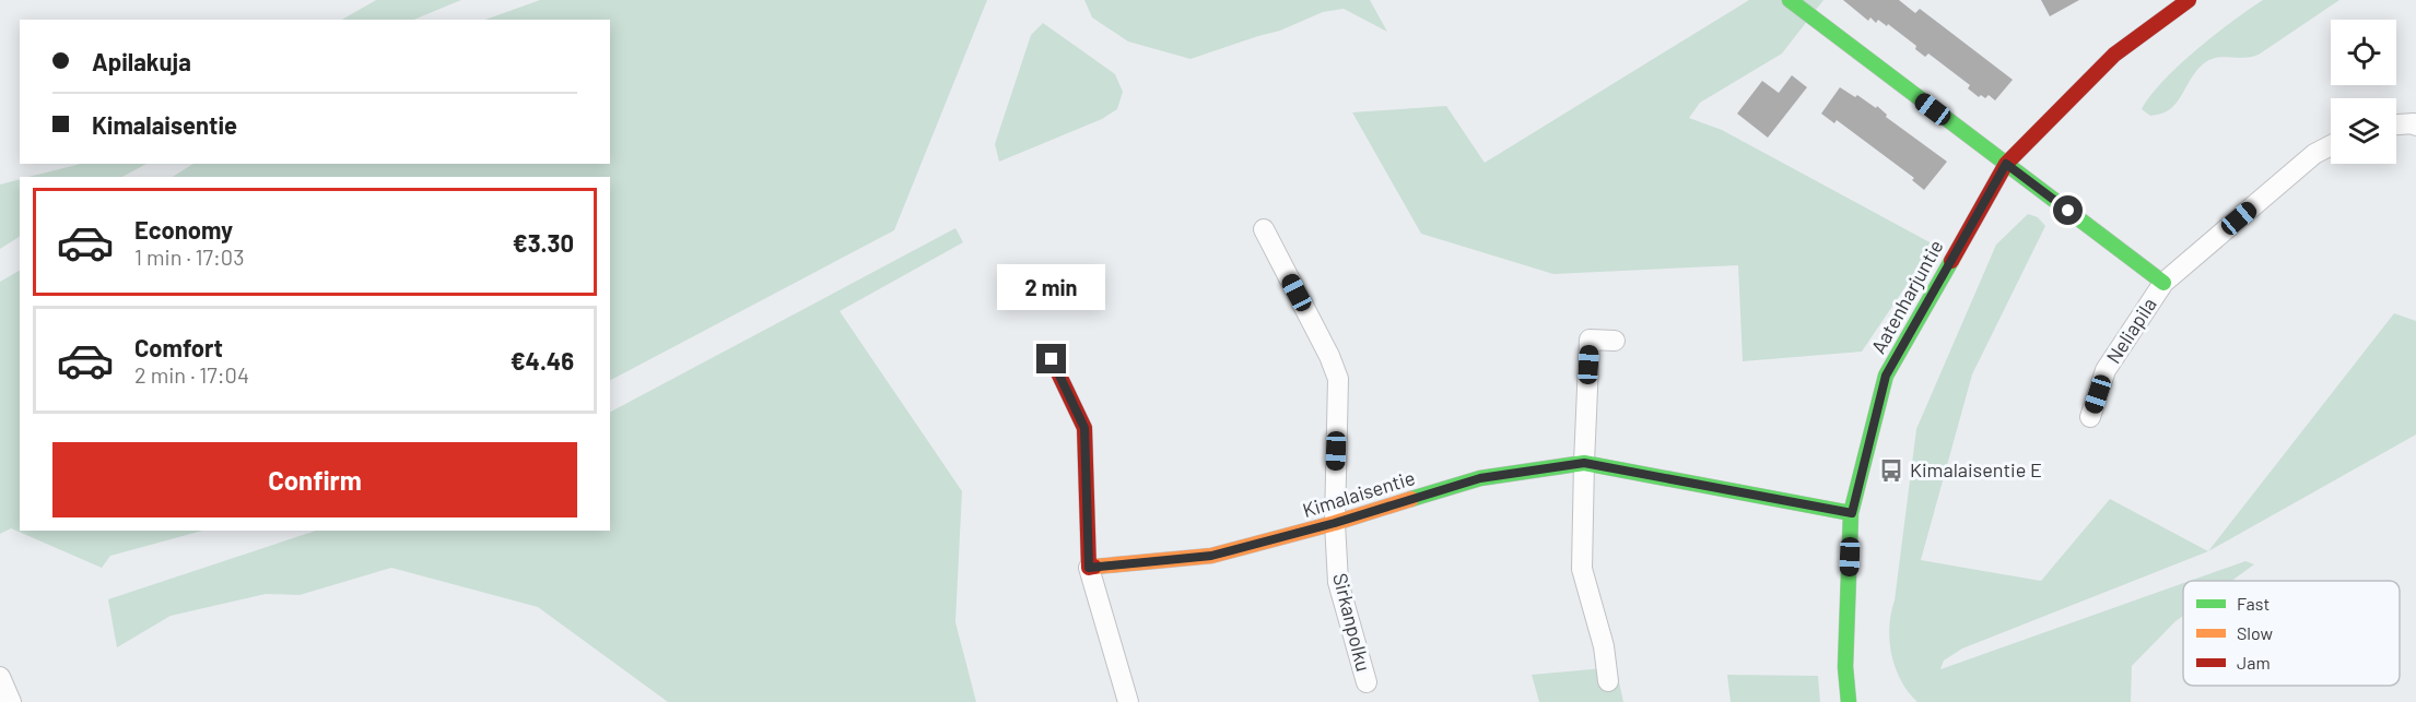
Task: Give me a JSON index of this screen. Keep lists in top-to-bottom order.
{
  "streets": {
    "street": [
      "Aatenharjuntie",
      "Neliapila",
      "Kimalaisentie",
      "Sirkanpolku"
    ]
  },
  "crossings": [
    ["Aatenharjuntie", "Kimalaisentie"],
    ["Kimalaisentie", "Sirkanpolku"]
  ],
  "places": {
    "bus stop": ["Kimalaisentie E"]
  },
  "legend": ["Fast", "Slow", "Jam"],
  "page": {
    "banner": ["Apilakuja", "Kimalaisentie"],
    "list": [
      {
        "name": "Economy",
        "note": "1 min · 17:03",
        "value": "€3.30"
      },
      {
        "name": "Comfort",
        "note": "2 min · 17:04",
        "value": "€4.46"
      }
    ],
    "bubble": "2 min",
    "buttons": "Confirm"
  }
}
